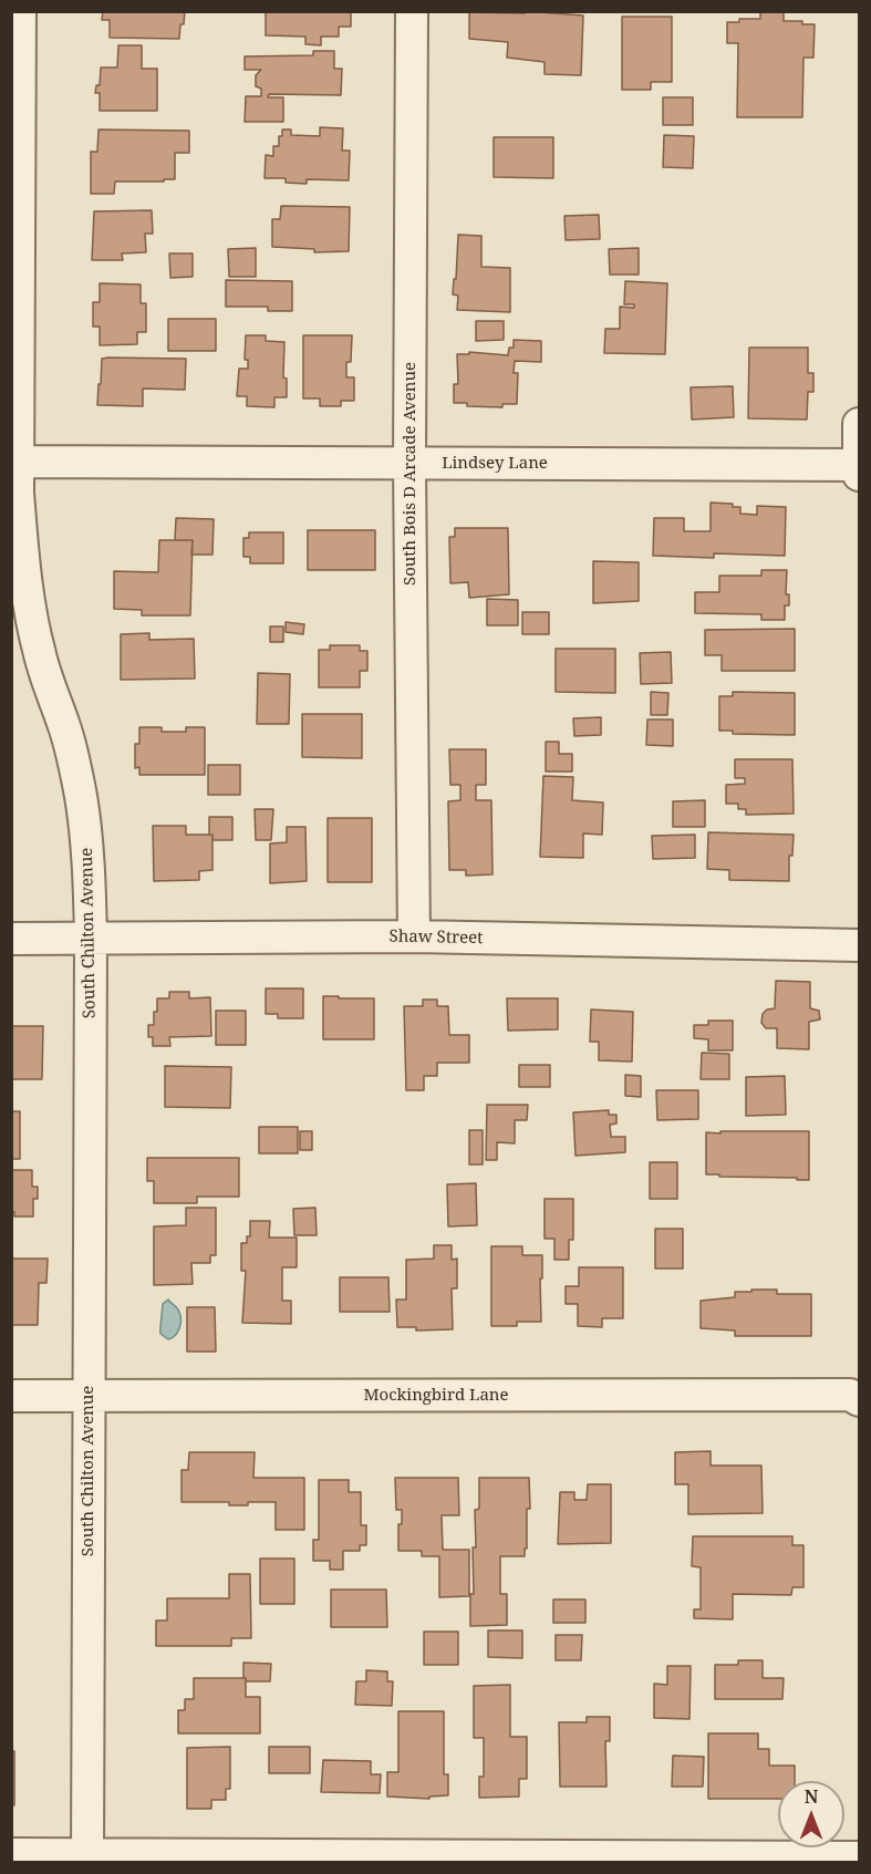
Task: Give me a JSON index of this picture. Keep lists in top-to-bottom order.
{
  "streets": {
    "street": [
      "Lindsey Lane",
      "South Bois D Arcade Avenue",
      "South Chilton Avenue",
      "Shaw Street",
      "Mockingbird Lane"
    ]
  },
  "crossings": [
    ["Lindsey Lane", "South Bois D Arcade Avenue"],
    ["Lindsey Lane", "South Chilton Avenue"],
    ["South Bois D Arcade Avenue", "Shaw Street"],
    ["South Chilton Avenue", "Shaw Street"],
    ["South Chilton Avenue", "Mockingbird Lane"]
  ],
  "north": "top"
}
